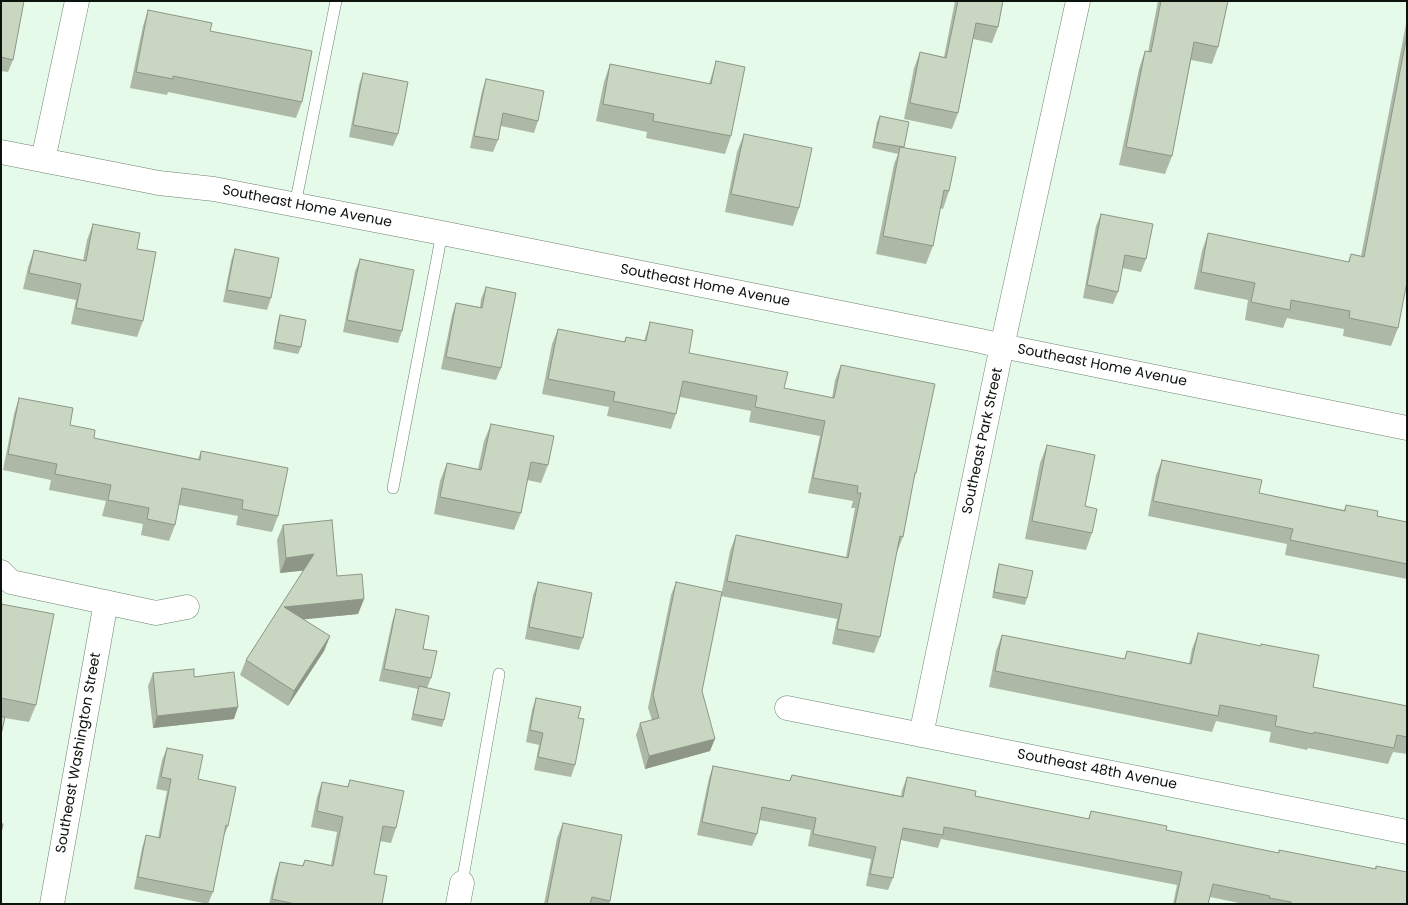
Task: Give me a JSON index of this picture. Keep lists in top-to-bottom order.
{
  "streets": {
    "street": [
      "Southeast Home Avenue",
      "Southeast Park Street",
      "Southeast Washington Street",
      "Southeast 48th Avenue"
    ]
  },
  "crossings": [
    ["Southeast Home Avenue", "Southeast Park Street"],
    ["Southeast Park Street", "Southeast 48th Avenue"]
  ]
}
